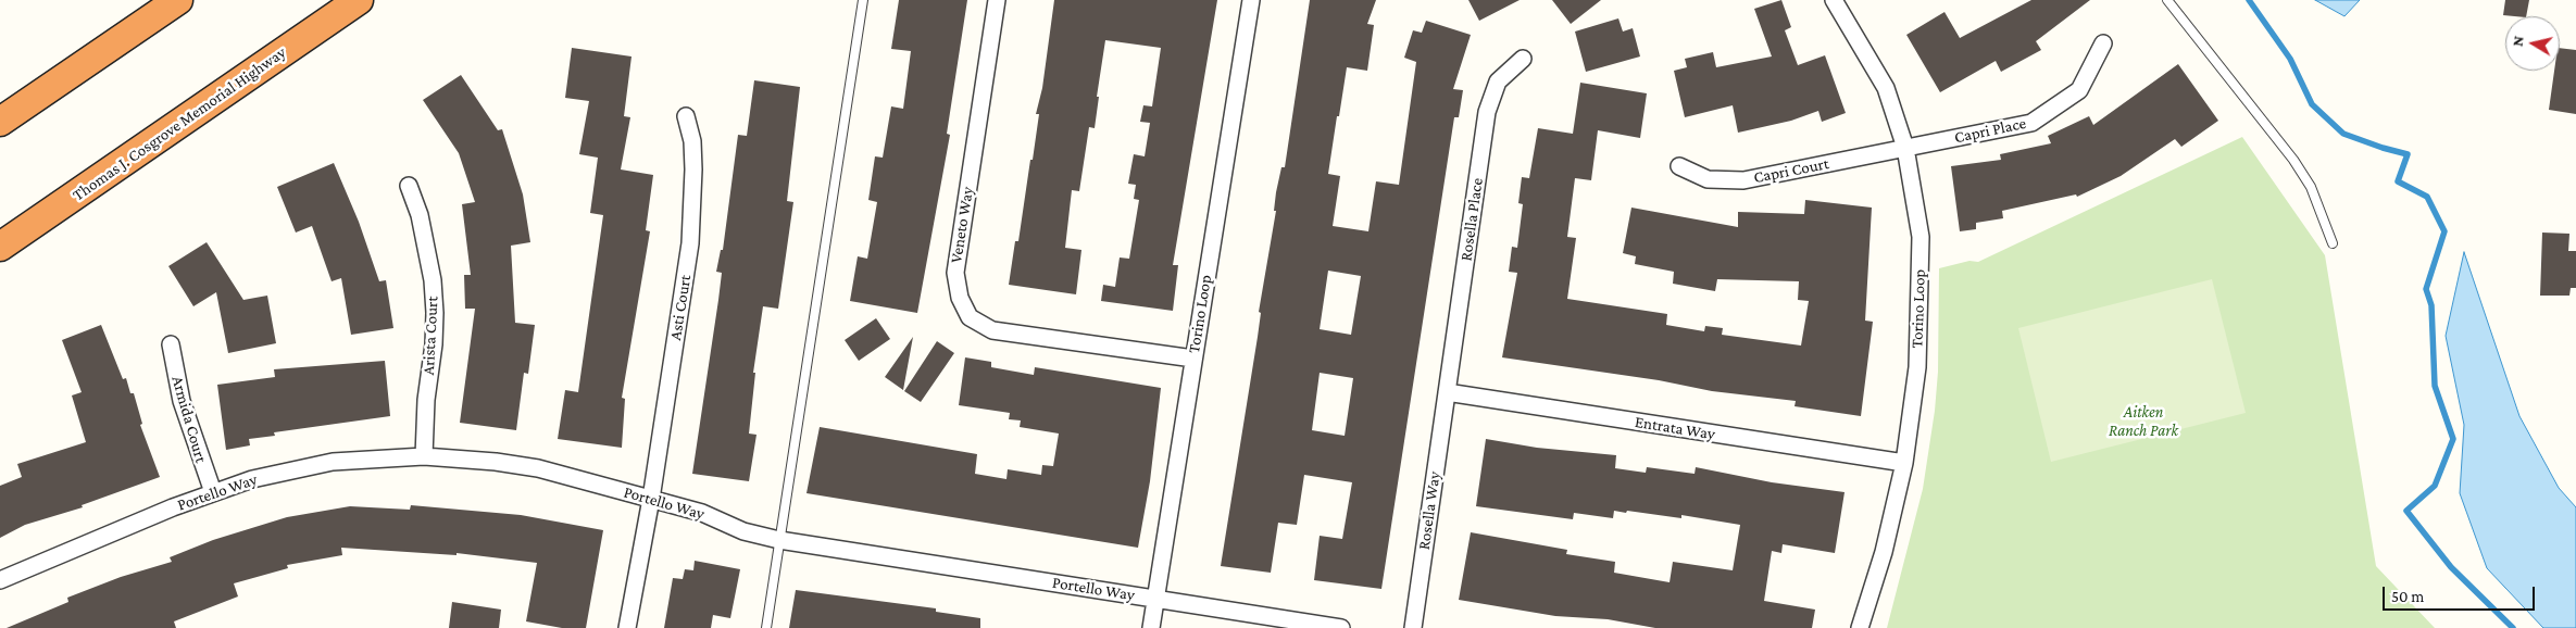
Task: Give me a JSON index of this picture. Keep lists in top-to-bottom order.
{
  "streets": {
    "highway": ["Thomas J. Cosgrove Memorial Highway"],
    "street": [
      "Capri Place",
      "Capri Court",
      "Rosella Place",
      "Veneto Way",
      "Asti Court",
      "Torino Loop",
      "Arista Court",
      "Armida Court",
      "Entrata Way",
      "Portello Way",
      "Rosella Way"
    ]
  },
  "crossings": [
    ["Capri Place", "Capri Court"],
    ["Capri Place", "Torino Loop"],
    ["Capri Court", "Torino Loop"],
    ["Rosella Place", "Entrata Way"],
    ["Rosella Place", "Rosella Way"],
    ["Veneto Way", "Torino Loop"],
    ["Asti Court", "Portello Way"],
    ["Torino Loop", "Entrata Way"],
    ["Torino Loop", "Portello Way"],
    ["Arista Court", "Portello Way"],
    ["Armida Court", "Portello Way"],
    ["Entrata Way", "Rosella Way"]
  ],
  "parks": ["Aitken Ranch Park"],
  "scale_bar": "50 m",
  "north": "left"
}
